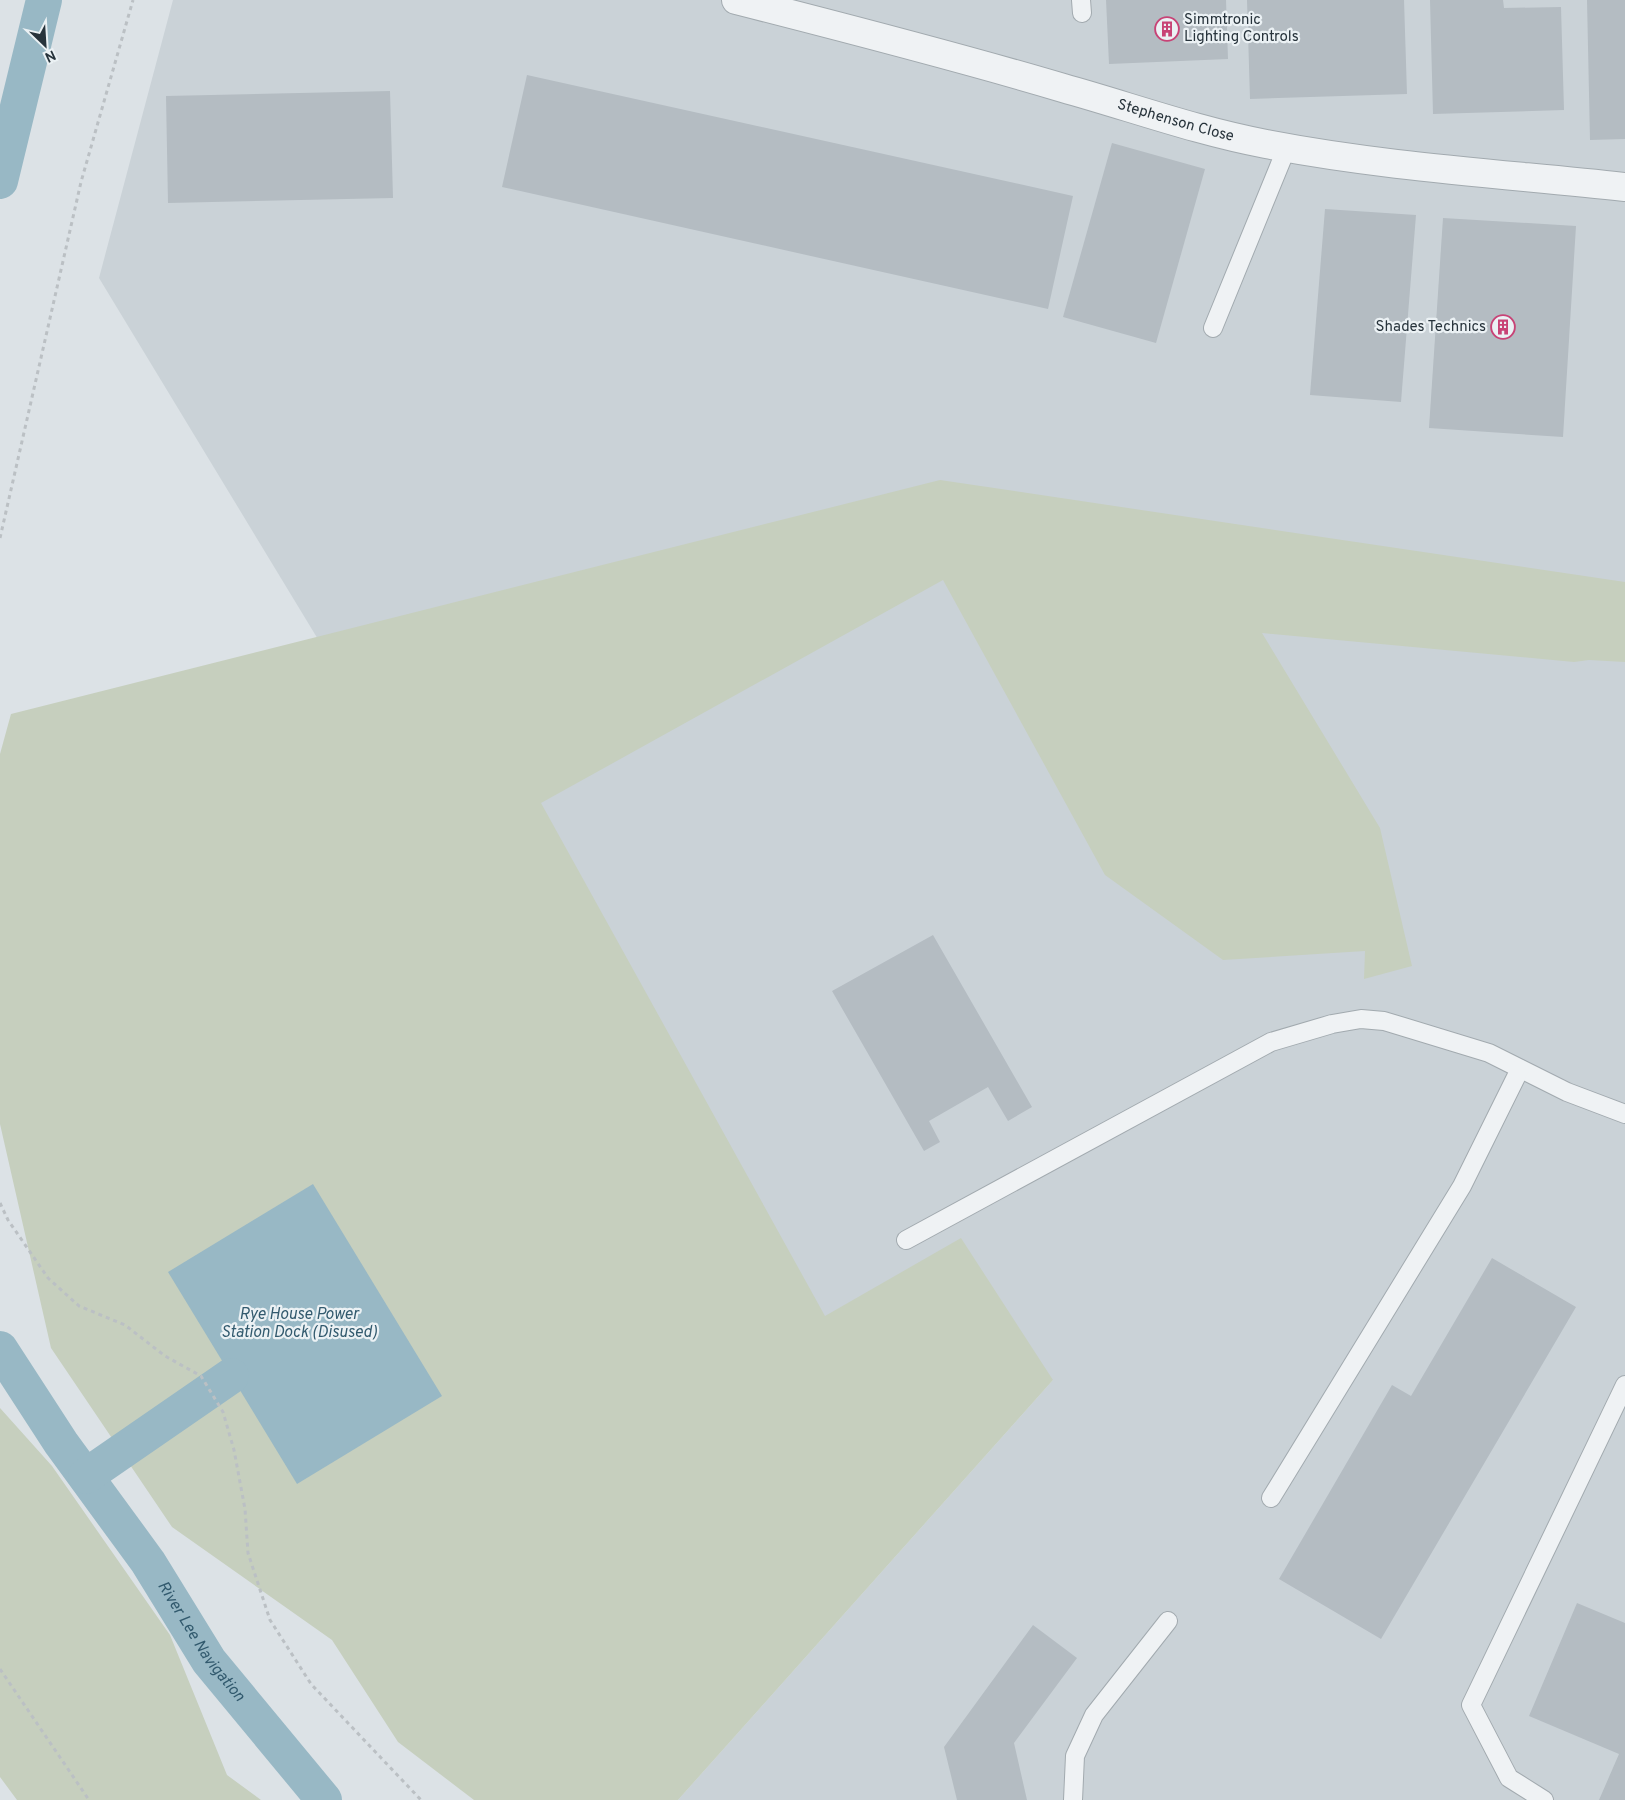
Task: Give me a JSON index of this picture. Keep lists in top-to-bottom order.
{
  "streets": {
    "street": ["Stephenson Close"]
  },
  "water": ["Rye House Power Station Dock (Disused)", "River Lee Navigation"],
  "places": {
    "building": ["Simmtronic Lighting Controls", "Shades Technics"]
  },
  "north": "bottom right"
}
